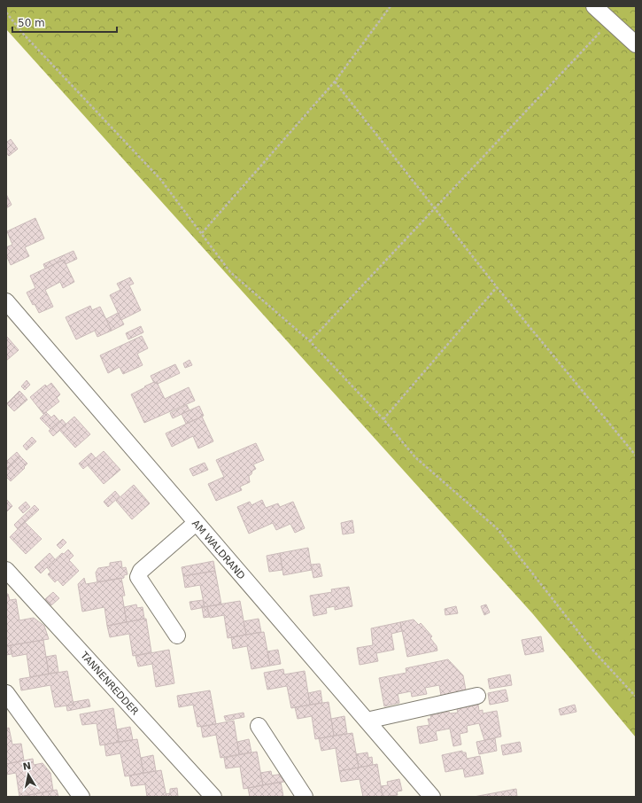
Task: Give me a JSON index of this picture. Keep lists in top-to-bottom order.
{
  "streets": {
    "street": ["AM WALDRAND", "TANNENREDDER"]
  },
  "scale_bar": "50 m",
  "north": "top"
}
